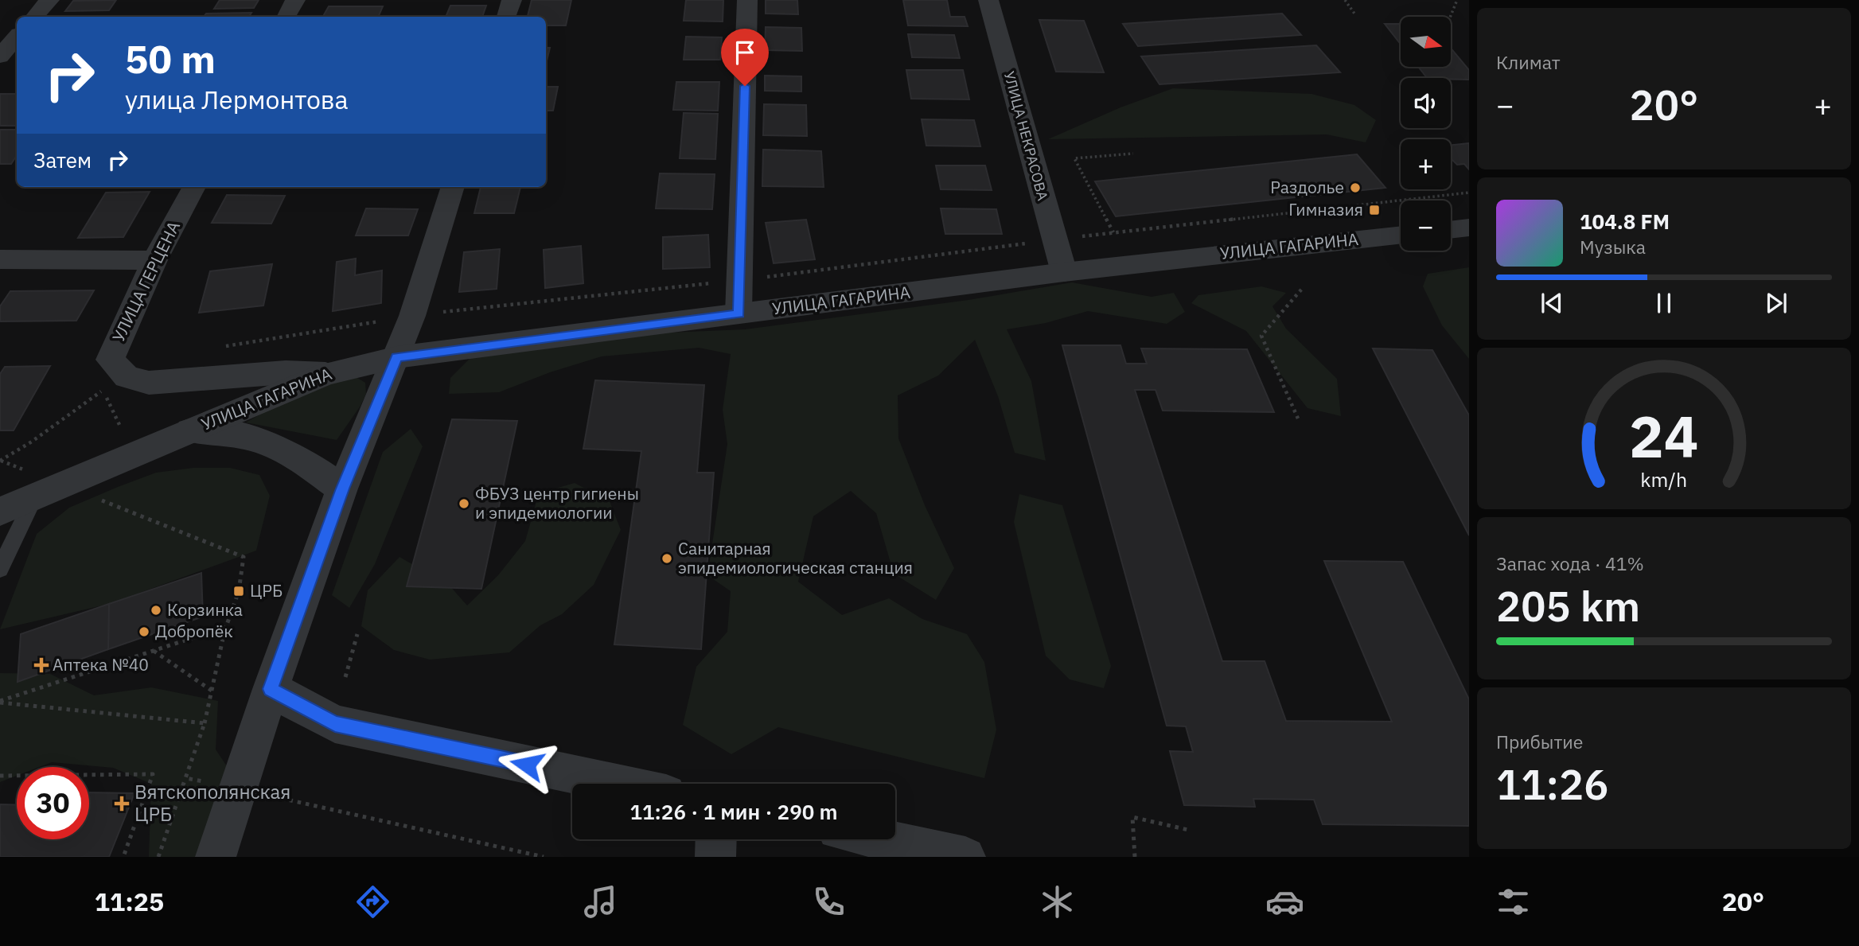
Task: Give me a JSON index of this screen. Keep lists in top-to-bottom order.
{
  "streets": {
    "street": ["УЛИЦА НЕКРАСОВА", "УЛИЦА ГАГАРИНА", "УЛИЦА ГЕРЦЕНА"]
  },
  "crossings": [
    ["УЛИЦА НЕКРАСОВА", "УЛИЦА ГАГАРИНА"],
    ["УЛИЦА ГАГАРИНА", "УЛИЦА ГЕРЦЕНА"]
  ],
  "places": {
    "other": [
      "Раздолье",
      "ФБУЗ центр гигиены и эпидемиологии",
      "Санитарная эпидемиологическая станция",
      "Корзинка",
      "Добропёк"
    ],
    "transit": ["Гимназия", "ЦРБ"],
    "health": ["Аптека №40", "Вятскополянская ЦРБ"]
  },
  "north": "right",
  "page": {
    "tile": [
      "Климат",
      ["Запас хода · 41%", "205 km"],
      ["Прибытие", "11:26"]
    ],
    "map_buttons": ["+", "−"],
    "turn": ["50 m", "улица Лермонтова"],
    "heat": ["−", "20°", "+"],
    "then": "Затем",
    "song": ["104.8 FM", "Музыка"],
    "limit": "30",
    "trip": "11:26 · 1 мин · 290 m",
    "tabs": ["11:25", "20°"],
    "gauge": ["24", "km/h"]
  }
}
